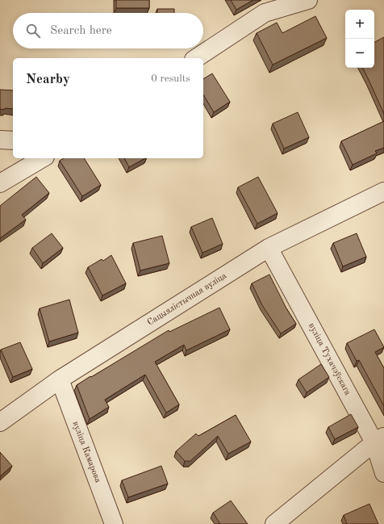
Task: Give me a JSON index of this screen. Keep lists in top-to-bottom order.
{
  "streets": {
    "street": ["Сацыялістычная вуліца", "вуліца Тухачэўскага", "вуліца Камарова"]
  },
  "crossings": [
    ["Сацыялістычная вуліца", "вуліца Тухачэўскага"],
    ["Сацыялістычная вуліца", "вуліца Камарова"]
  ],
  "page": {
    "map_buttons": ["+", "−"],
    "search": "Search here",
    "heading": ["Nearby", "0 results"]
  }
}
